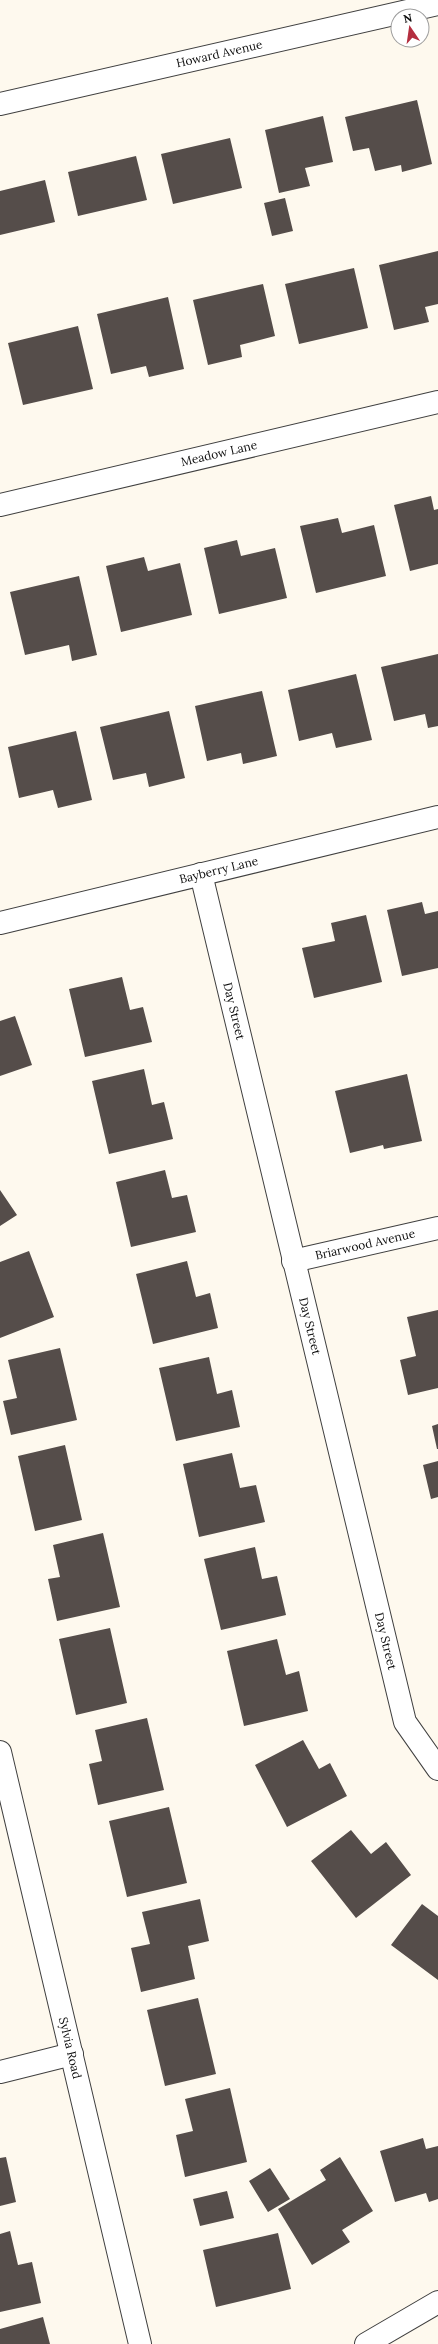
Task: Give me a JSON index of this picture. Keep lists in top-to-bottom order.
{
  "streets": {
    "street": [
      "Howard Avenue",
      "Meadow Lane",
      "Bayberry Lane",
      "Day Street",
      "Briarwood Avenue",
      "Sylvia Road"
    ]
  },
  "crossings": [
    ["Bayberry Lane", "Day Street"],
    ["Day Street", "Briarwood Avenue"]
  ],
  "north": "top"
}
